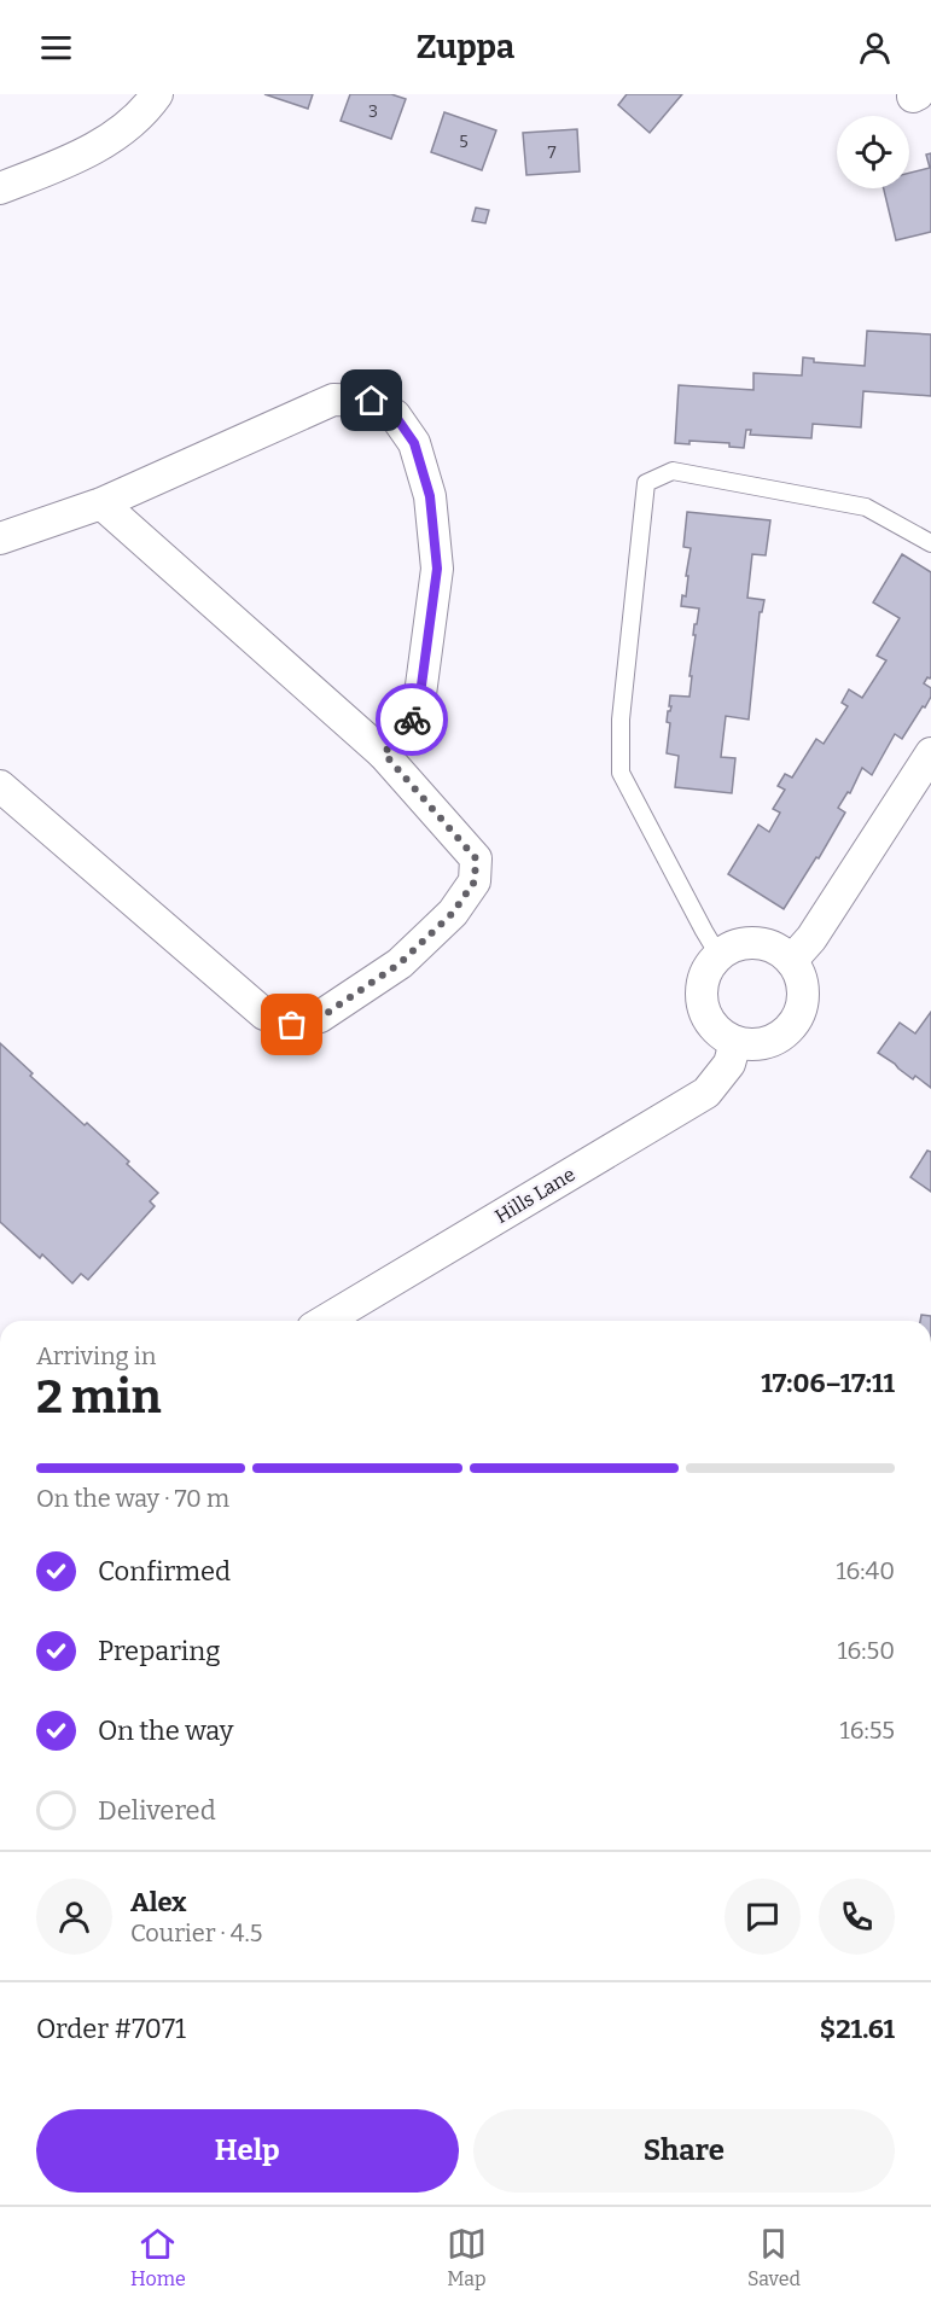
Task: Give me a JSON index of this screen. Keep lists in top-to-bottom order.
{
  "streets": {
    "street": ["Hills Lane"]
  },
  "house_numbers": ["3", "5", "7"],
  "page": {
    "header": "Zuppa",
    "heading": ["2 min", "Arriving in", "17:06–17:11"],
    "panel": [
      "Alex",
      "Courier · 4.5",
      "Order #7071",
      "$21.61"
    ],
    "bar": "On the way · 70 m",
    "list": [
      ["Confirmed", "16:40"],
      ["Preparing", "16:50"],
      ["On the way", "16:55"],
      "Delivered"
    ],
    "buttons": ["Help", "Share"],
    "tabs": ["Home", "Map", "Saved"]
  }
}
